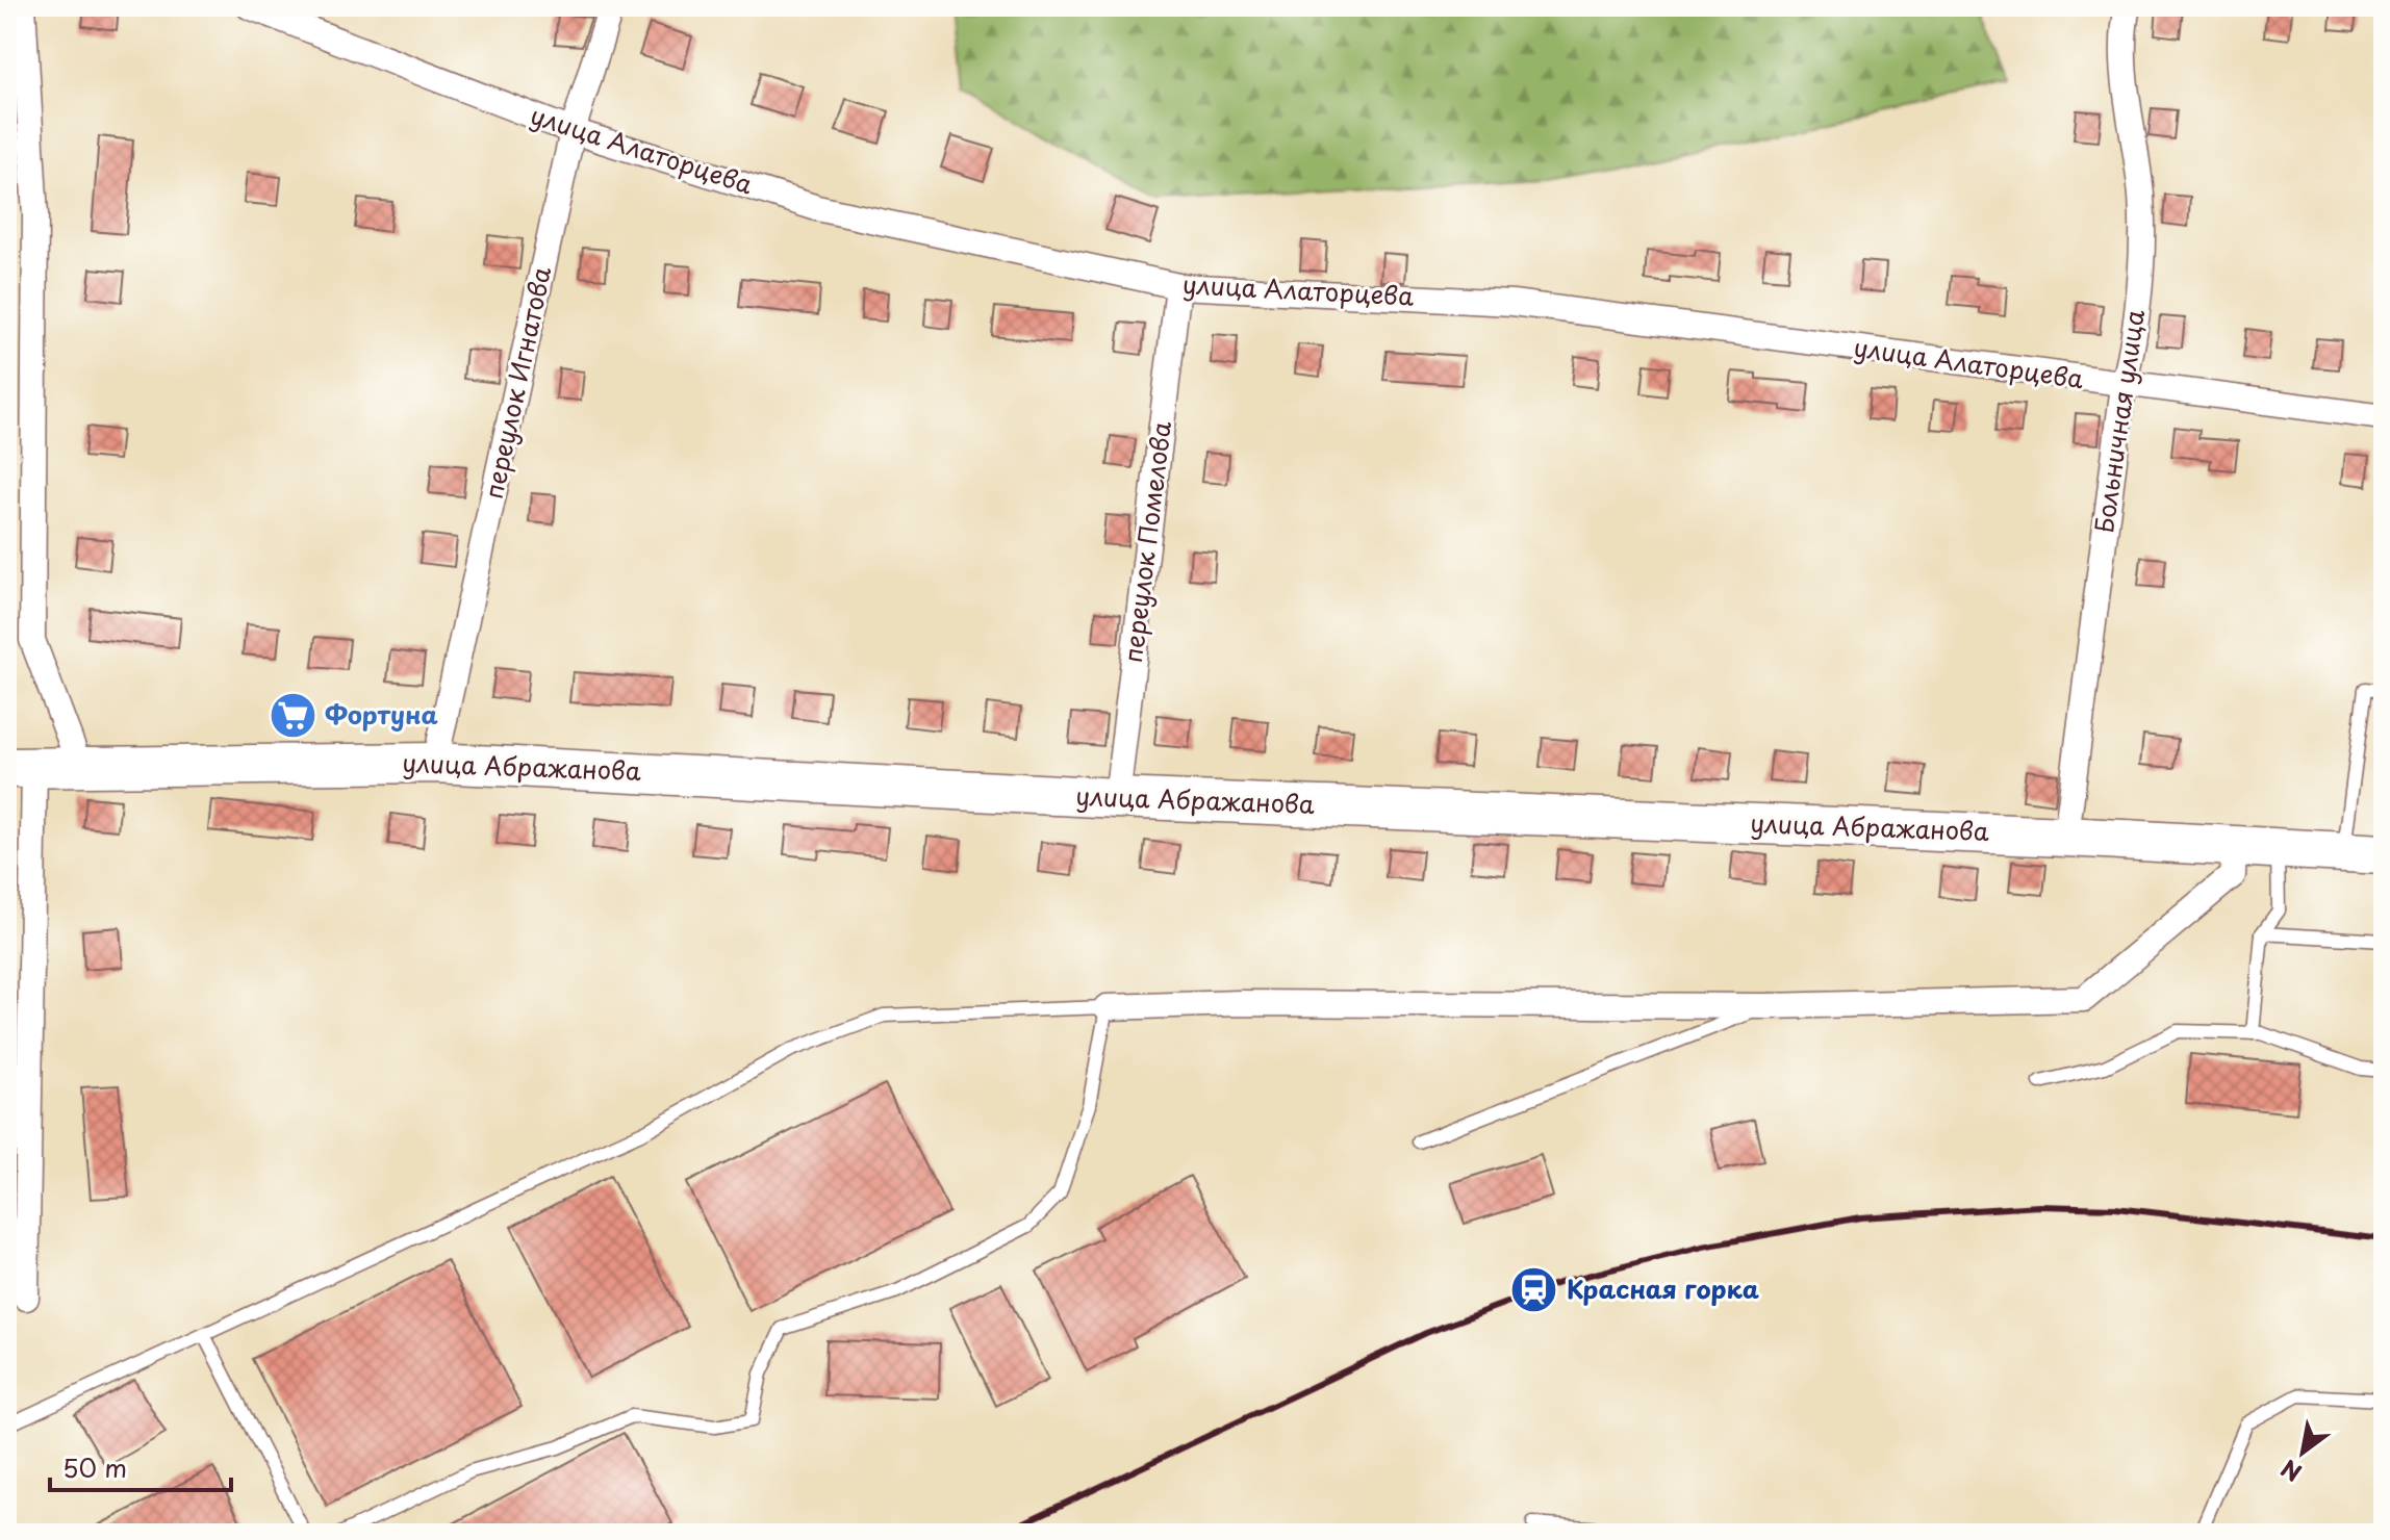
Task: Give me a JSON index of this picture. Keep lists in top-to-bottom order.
{
  "streets": {
    "main road": ["улица Абражанова"],
    "street": [
      "улица Алаторцева",
      "переулок Игнатова",
      "Больничная улица",
      "переулок Помелова"
    ]
  },
  "crossings": [
    ["улица Алаторцева", "переулок Игнатова"],
    ["улица Алаторцева", "Больничная улица"],
    ["улица Алаторцева", "переулок Помелова"],
    ["переулок Игнатова", "улица Абражанова"],
    ["Больничная улица", "улица Абражанова"],
    ["переулок Помелова", "улица Абражанова"]
  ],
  "places": {
    "supermarket": ["Фортуна"],
    "station": ["Красная горка"]
  },
  "scale_bar": "50 m",
  "north": "bottom left"
}
